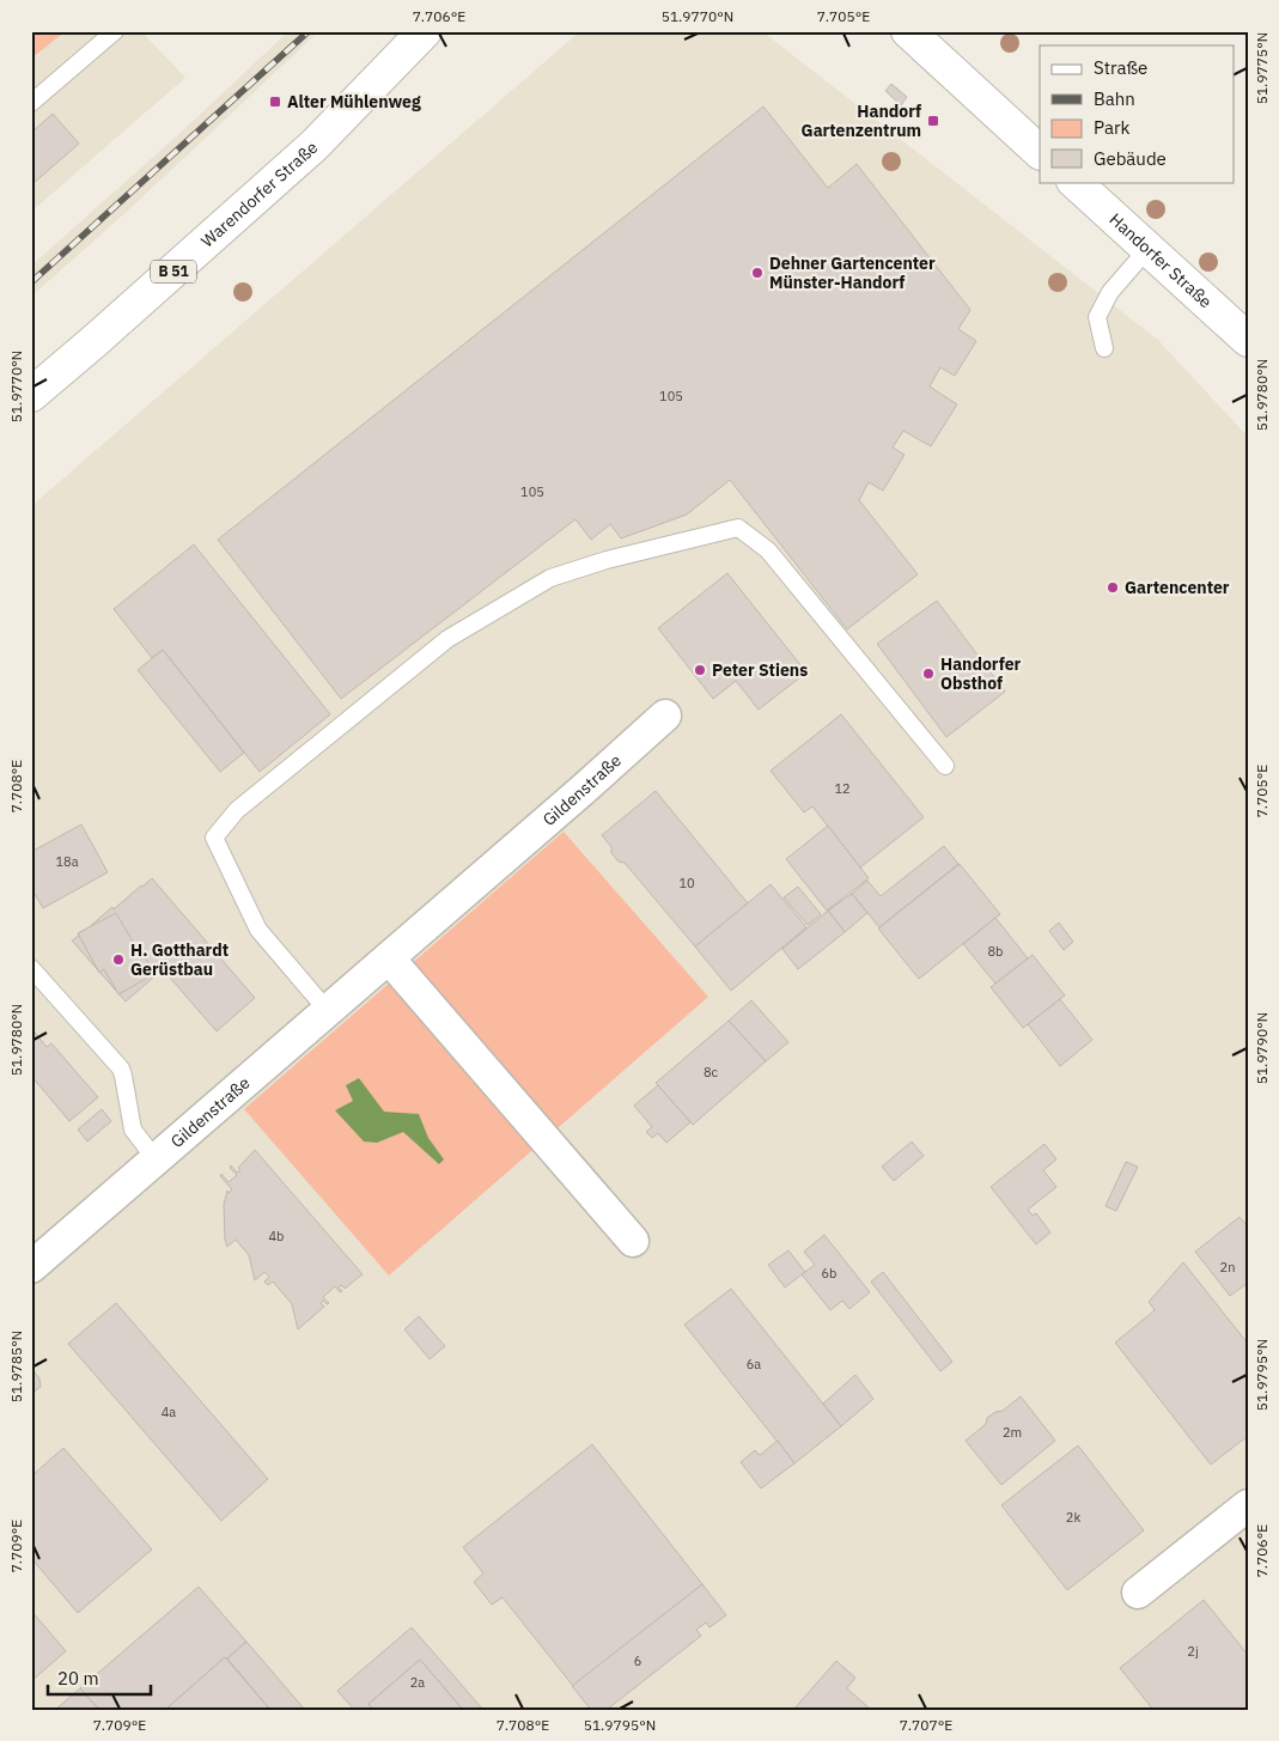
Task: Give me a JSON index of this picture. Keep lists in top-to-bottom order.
{
  "streets": {
    "main road": ["Warendorfer Straße", "Handorfer Straße", "B 51"],
    "street": ["Gildenstraße"]
  },
  "places": {
    "transit": ["Alter Mühlenweg", "Handorf Gartenzentrum"],
    "other": [
      "Dehner Gartencenter Münster-Handorf",
      "Gartencenter",
      "Peter Stiens",
      "Handorfer Obsthof",
      "H. Gotthardt Gerüstbau"
    ]
  },
  "house_numbers": [
    "105",
    "105",
    "12",
    "18a",
    "10",
    "8b",
    "8c",
    "4b",
    "2n",
    "6b",
    "6a",
    "4a",
    "2m",
    "2k",
    "2j",
    "6",
    "2a"
  ],
  "legend": [
    "Straße",
    "Bahn",
    "Park",
    "Gebäude"
  ],
  "scale_bar": "20 m",
  "coordinates": [
    "7.706°E",
    "51.9770°N",
    "7.705°E",
    "51.9775°N",
    "51.9780°N",
    "7.708°E",
    "51.9790°N",
    "51.9785°N",
    "51.9795°N",
    "7.709°E",
    "7.707°E"
  ]
}
